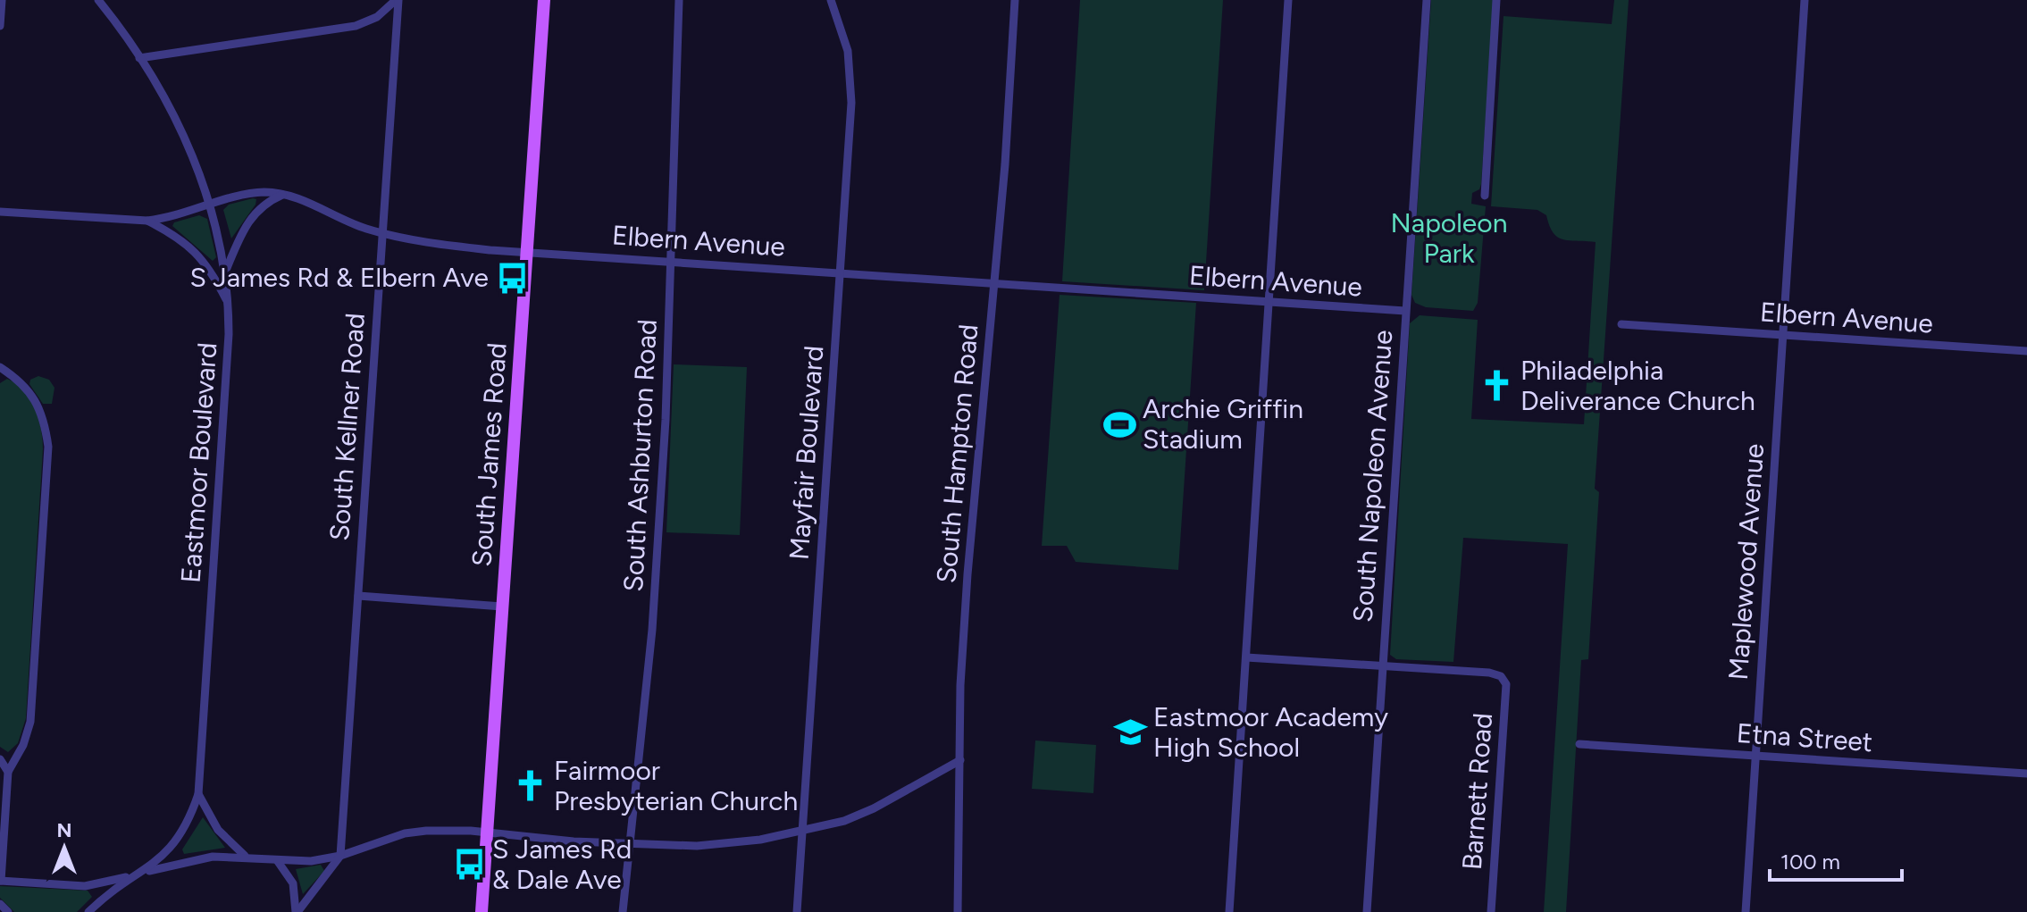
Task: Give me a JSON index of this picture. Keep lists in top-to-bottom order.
{
  "streets": {
    "main road": ["South James Road"],
    "street": [
      "Elbern Avenue",
      "South Kellner Road",
      "Mayfair Boulevard",
      "South Hampton Road",
      "South Ashburton Road",
      "Eastmoor Boulevard",
      "South Napoleon Avenue",
      "Maplewood Avenue",
      "Etna Street",
      "Barnett Road"
    ]
  },
  "crossings": [
    ["Elbern Avenue", "South Kellner Road"],
    ["Elbern Avenue", "Mayfair Boulevard"],
    ["Elbern Avenue", "South Hampton Road"],
    ["Elbern Avenue", "South James Road"],
    ["Elbern Avenue", "South Ashburton Road"],
    ["Elbern Avenue", "Eastmoor Boulevard"],
    ["Elbern Avenue", "South Napoleon Avenue"],
    ["Elbern Avenue", "Maplewood Avenue"],
    ["South Napoleon Avenue", "Barnett Road"],
    ["Maplewood Avenue", "Etna Street"]
  ],
  "parks": ["Napoleon Park"],
  "places": {
    "bus stop": ["S James Rd & Elbern Ave", "S James Rd & Dale Ave"],
    "church": ["Philadelphia Deliverance Church", "Fairmoor Presbyterian Church"],
    "sports": ["Archie Griffin Stadium"],
    "school or university": ["Eastmoor Academy High School"]
  },
  "scale_bar": "100 m",
  "north": "top"
}
